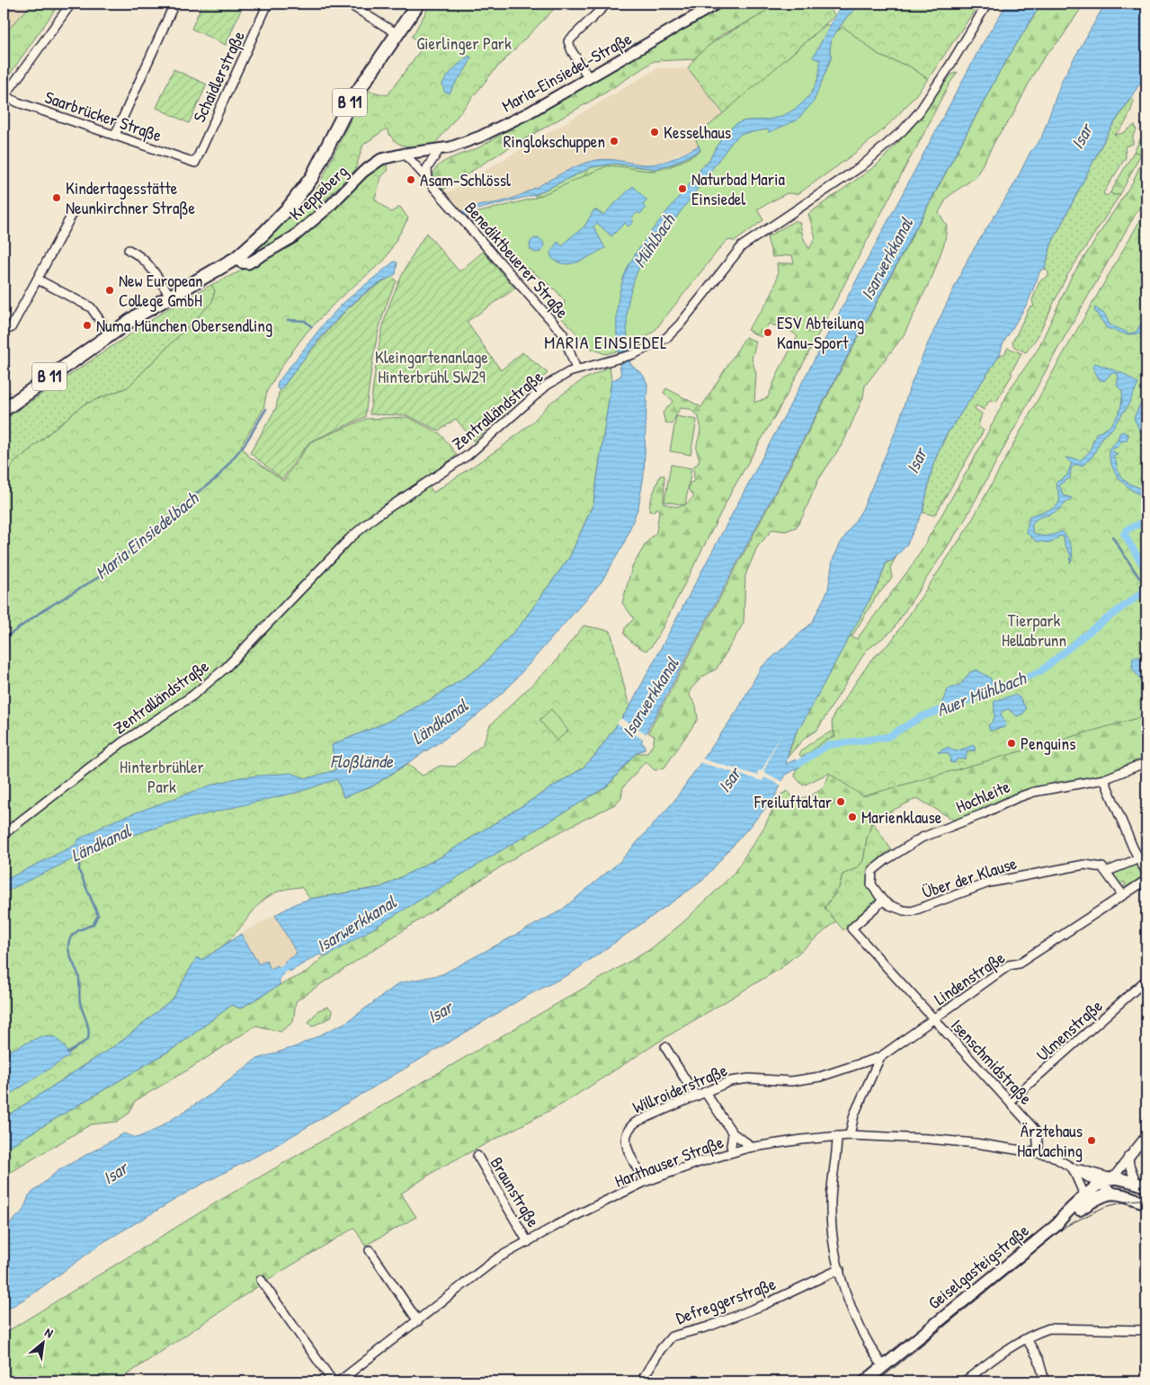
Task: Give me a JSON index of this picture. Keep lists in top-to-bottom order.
{
  "streets": {
    "main road": ["B 11", "Geiselgasteigstraße"],
    "street": [
      "Maria-Einsiedel-Straße",
      "Schaidlerstraße",
      "Saarbrücker Straße",
      "Kreppeberg",
      "Benediktbeuerer Straße",
      "Zentralländstraße",
      "Hochleite",
      "Über der Klause",
      "Lindenstraße",
      "Ulmenstraße",
      "Isenschmidstraße",
      "Willroiderstraße",
      "Harthauser Straße",
      "Braunstraße",
      "Defreggerstraße"
    ]
  },
  "crossings": [
    ["Maria-Einsiedel-Straße", "Kreppeberg"],
    ["Schaidlerstraße", "Saarbrücker Straße"],
    ["B 11", "Kreppeberg"],
    ["Kreppeberg", "Benediktbeuerer Straße"],
    ["Benediktbeuerer Straße", "Zentralländstraße"],
    ["Hochleite", "Über der Klause"],
    ["Hochleite", "Isenschmidstraße"],
    ["Über der Klause", "Isenschmidstraße"],
    ["Lindenstraße", "Isenschmidstraße"],
    ["Lindenstraße", "Willroiderstraße"],
    ["Ulmenstraße", "Isenschmidstraße"],
    ["Isenschmidstraße", "Harthauser Straße"],
    ["Willroiderstraße", "Harthauser Straße"],
    ["Harthauser Straße", "Braunstraße"]
  ],
  "districts": ["MARIA EINSIEDEL"],
  "water": [
    "Isar",
    "Mühlbach",
    "Isarwerkkanal",
    "Maria Einsiedelbach",
    "Auer Mühlbach",
    "Ländkanal",
    "Floßlände"
  ],
  "parks": [
    "Gierlinger Park",
    "Kleingartenanlage Hinterbrühl SW29",
    "Tierpark Hellabrunn",
    "Hinterbrühler Park"
  ],
  "places": [
    "Kesselhaus",
    "Ringlokschuppen",
    "Asam-Schlössl",
    "Naturbad Maria Einsiedel",
    "Kindertagesstätte Neunkirchner Straße",
    "New European College GmbH",
    "Numa München Obersendling",
    "ESV Abteilung Kanu-Sport",
    "Penguins",
    "Freiluftaltar",
    "Marienklause",
    "Ärztehaus Harlaching"
  ],
  "north": "top right"
}
